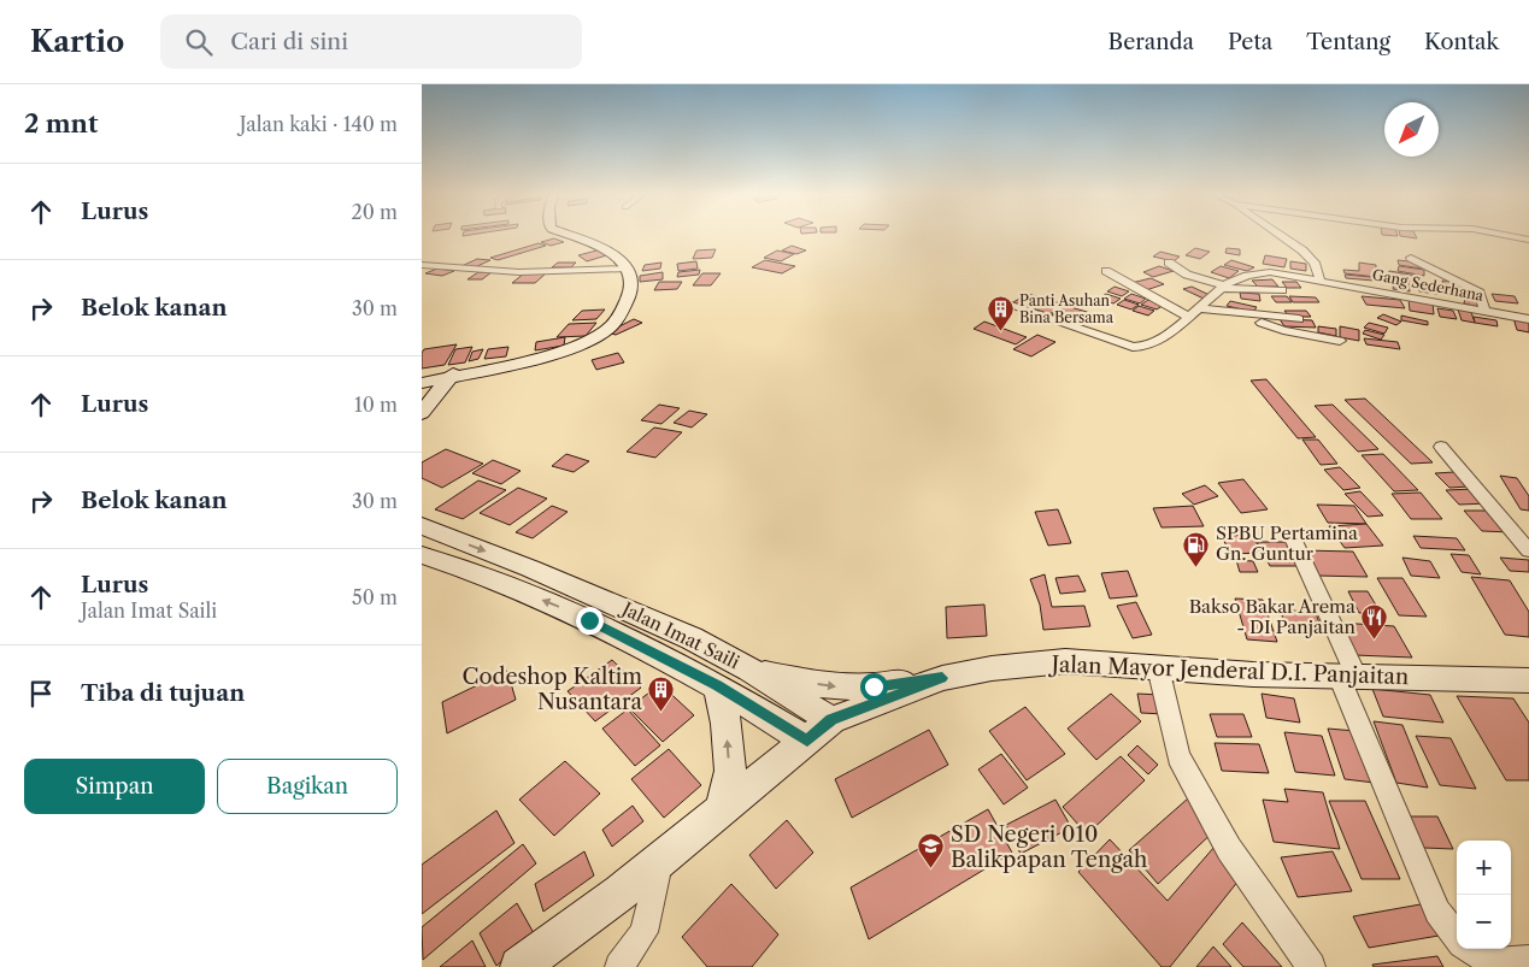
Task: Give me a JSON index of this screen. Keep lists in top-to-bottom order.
{
  "streets": {
    "main road": ["Jalan Imat Saili", "Jalan Mayor Jenderal D.I. Panjaitan"],
    "street": ["Gang Sederhana"]
  },
  "crossings": [
    ["Jalan Imat Saili", "Jalan Mayor Jenderal D.I. Panjaitan"]
  ],
  "places": {
    "building": ["Panti Asuhan Bina Bersama", "Codeshop Kaltim Nusantara"],
    "fuel station": ["SPBU Pertamina Gn. Guntur"],
    "restaurant": ["Bakso Bakar Arema - DI Panjaitan"],
    "school or university": ["SD Negeri 010 Balikpapan Tengah"]
  },
  "north": "bottom left",
  "page": {
    "header": "Kartio",
    "search": "Cari di sini",
    "nav": [
      "Beranda",
      "Peta",
      "Tentang",
      "Kontak"
    ],
    "heading": ["2 mnt", "Jalan kaki · 140 m"],
    "list": [
      ["Lurus", "20 m"],
      ["Belok kanan", "30 m"],
      ["Lurus", "10 m"],
      ["Belok kanan", "30 m"],
      ["Lurus", "Jalan Imat Saili", "50 m"],
      "Tiba di tujuan"
    ],
    "buttons": ["Simpan", "Bagikan"],
    "map_buttons": ["+", "−"]
  }
}
